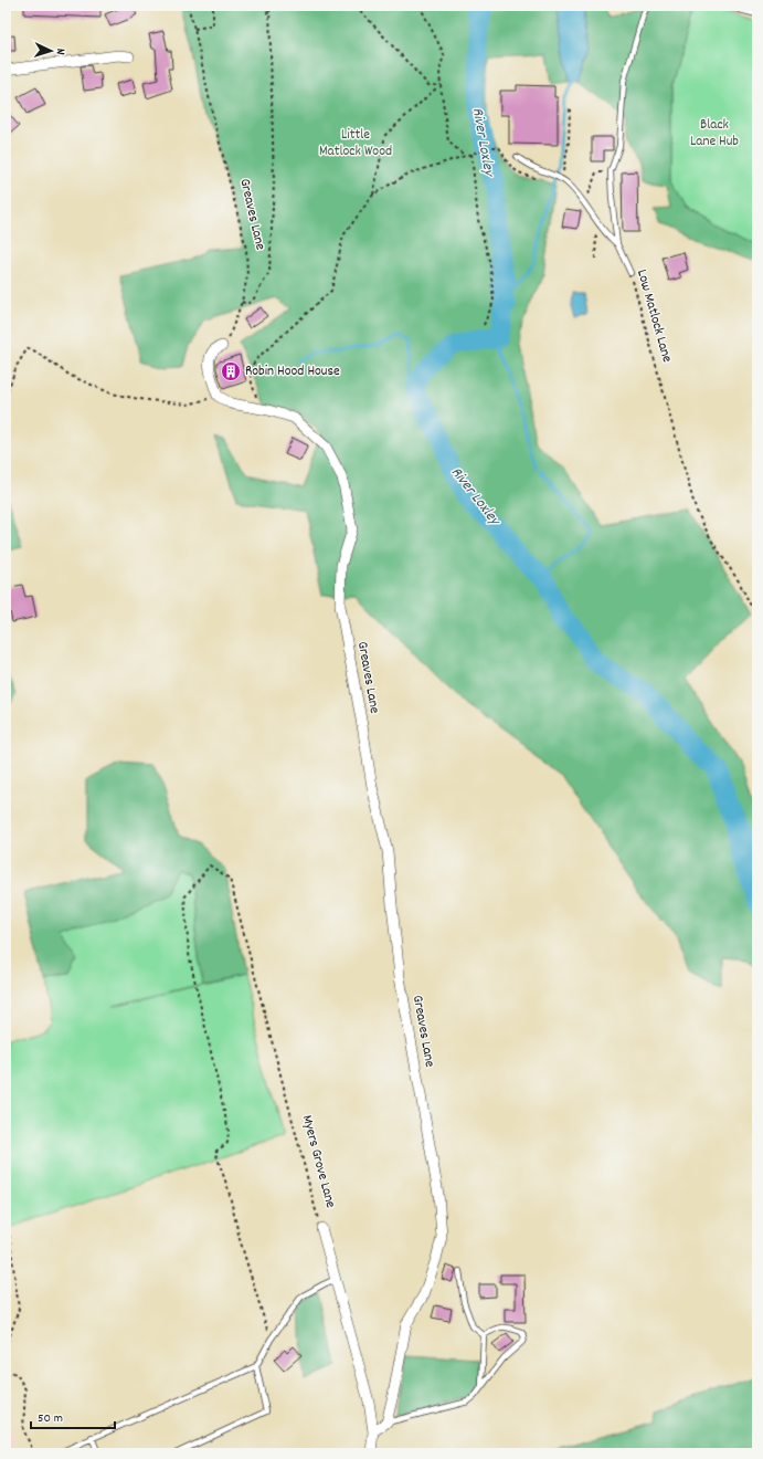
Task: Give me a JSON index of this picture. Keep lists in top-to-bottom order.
{
  "streets": {
    "street": ["Greaves Lane", "Myers Grove Lane"],
    "lane": ["Low Matlock Lane"]
  },
  "water": ["River Loxley"],
  "parks": ["Black Lane Hub", "Little Matlock Wood"],
  "places": {
    "building": ["Robin Hood House"]
  },
  "scale_bar": "50 m",
  "north": "right"
}
